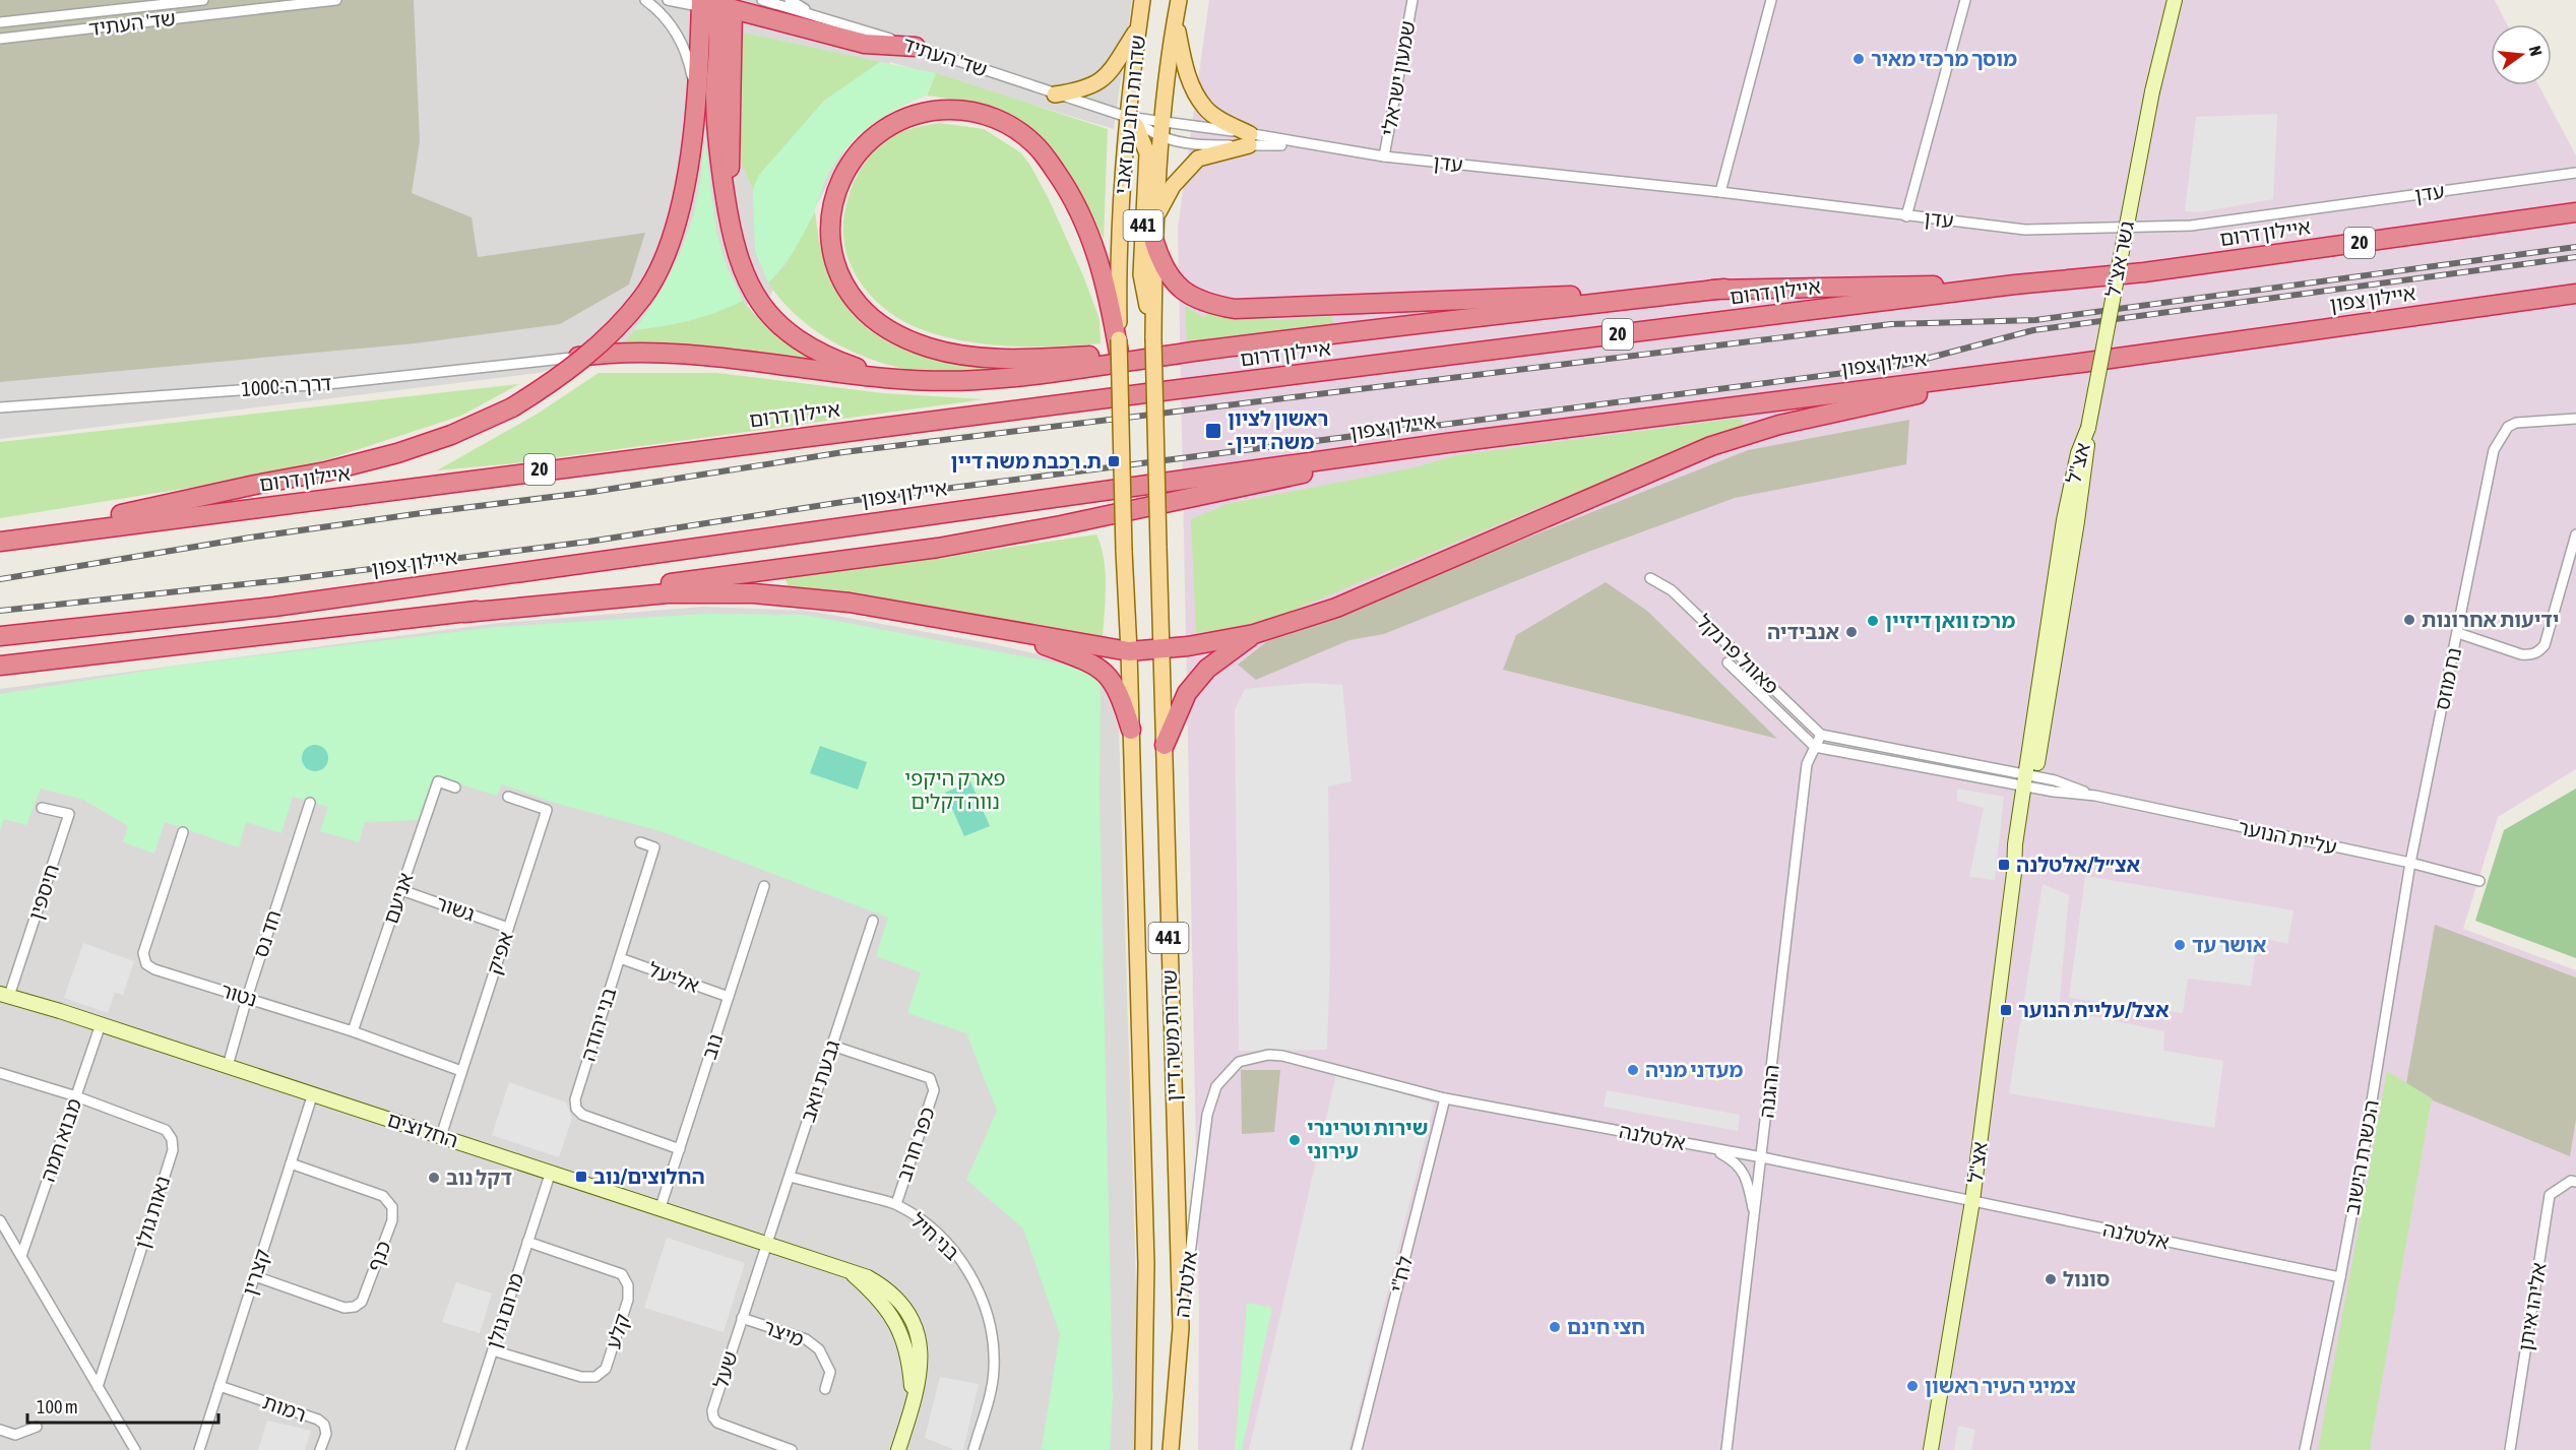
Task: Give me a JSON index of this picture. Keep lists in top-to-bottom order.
{
  "streets": {
    "highway": ["איילון דרום", "20", "איילון צפון"],
    "main road": ["שדרות רחבעם זאבי", "441", "שדרות משה דיין"],
    "street": [
      "שד' העתיד",
      "שמעון ישראלי",
      "עדן",
      "גשר אצ\"ל",
      "דרך ה-1000",
      "אצ\"ל",
      "פאוול פרנקל",
      "נח מוזס",
      "עליית הנוער",
      "חיספין",
      "אניעם",
      "גשור",
      "חד נס",
      "אפיק",
      "אליעל",
      "נטור",
      "בני יהודה",
      "נוב",
      "גבעת יואב",
      "ההגנה",
      "החלוצים",
      "אלטלנה",
      "מבוא חמה",
      "כפר חרוב",
      "הכשרת הישוב",
      "נאות גולן",
      "בני חיל",
      "כנף",
      "קצרין",
      "לח\"י",
      "אליהו איתן",
      "מרום גולן",
      "קלע",
      "מיצר",
      "שעל",
      "רמות"
    ]
  },
  "crossings": [
    ["שד' העתיד", "שדרות רחבעם זאבי"],
    ["שד' העתיד", "עדן"],
    ["שד' העתיד", "441"],
    ["שמעון ישראלי", "עדן"],
    ["שדרות רחבעם זאבי", "עדן"],
    ["שדרות רחבעם זאבי", "441"],
    ["שדרות רחבעם זאבי", "שדרות משה דיין"],
    ["עדן", "441"],
    ["441", "שדרות משה דיין"],
    ["גשר אצ\"ל", "אצ\"ל"],
    ["אצ\"ל", "עליית הנוער"],
    ["אצ\"ל", "אלטלנה"],
    ["פאוול פרנקל", "עליית הנוער"],
    ["פאוול פרנקל", "ההגנה"],
    ["נח מוזס", "עליית הנוער"],
    ["נח מוזס", "הכשרת הישוב"],
    ["עליית הנוער", "ההגנה"],
    ["עליית הנוער", "הכשרת הישוב"],
    ["חיספין", "החלוצים"],
    ["אניעם", "גשור"],
    ["אניעם", "נטור"],
    ["גשור", "אפיק"],
    ["חד נס", "נטור"],
    ["חד נס", "החלוצים"],
    ["אפיק", "נטור"],
    ["אפיק", "החלוצים"],
    ["אליעל", "בני יהודה"],
    ["אליעל", "נוב"],
    ["בני יהודה", "נוב"],
    ["שדרות משה דיין", "אלטלנה"],
    ["נוב", "החלוצים"],
    ["גבעת יואב", "החלוצים"],
    ["גבעת יואב", "כפר חרוב"],
    ["גבעת יואב", "בני חיל"],
    ["גבעת יואב", "שעל"],
    ["ההגנה", "אלטלנה"],
    ["החלוצים", "מבוא חמה"],
    ["החלוצים", "קצרין"],
    ["החלוצים", "מרום גולן"],
    ["החלוצים", "שעל"],
    ["אלטלנה", "הכשרת הישוב"],
    ["אלטלנה", "לח\"י"],
    ["מבוא חמה", "נאות גולן"],
    ["כפר חרוב", "בני חיל"],
    ["כנף", "קצרין"],
    ["קצרין", "רמות"],
    ["מרום גולן", "קלע"],
    ["מיצר", "שעל"]
  ],
  "parks": ["פארק היקפי נווה דקלים"],
  "places": {
    "other": [
      "מוסך מרכזי מאיר",
      "ידיעות אחרונות",
      "מרכז וואן דיזיין",
      "אנבידיה",
      "אושר עד",
      "מעדני מניה",
      "שירות וטרינרי עירוני",
      "דקל נוב",
      "סונול",
      "חצי חינם",
      "צמיגי העיר ראשון"
    ],
    "transit": [
      "ראשון לציון - משה דיין",
      "ת. רכבת משה דיין",
      "אצ״ל/אלטלנה",
      "אצל/עליית הנוער",
      "החלוצים/נוב"
    ]
  },
  "scale_bar": "100 m",
  "north": "right"
}
